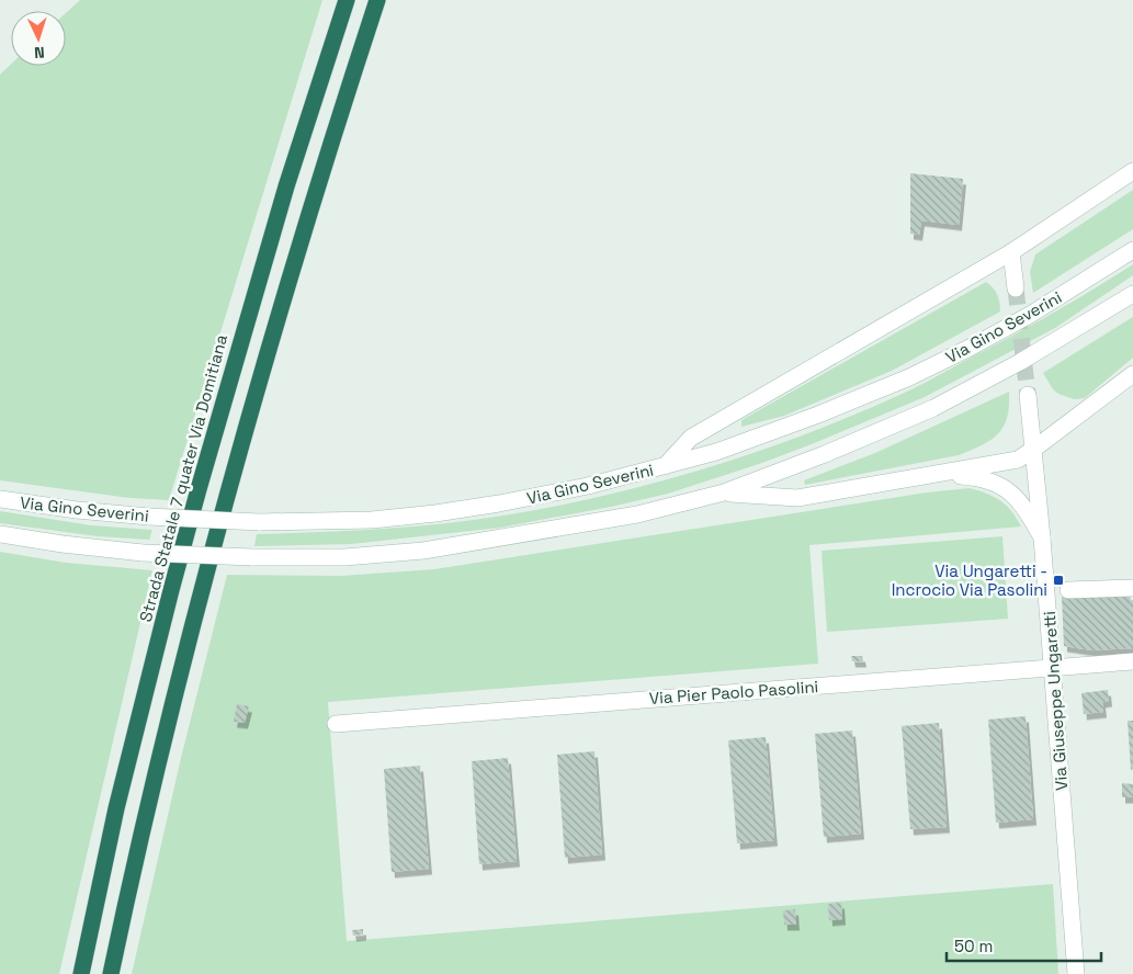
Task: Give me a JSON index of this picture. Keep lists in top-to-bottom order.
{
  "streets": {
    "highway": ["Strada Statale 7 quater Via Domitiana"],
    "street": ["Via Gino Severini", "Via Pier Paolo Pasolini", "Via Giuseppe Ungaretti"]
  },
  "crossings": [
    ["Via Pier Paolo Pasolini", "Via Giuseppe Ungaretti"]
  ],
  "places": {
    "transit": ["Via Ungaretti - Incrocio Via Pasolini"]
  },
  "scale_bar": "50 m",
  "north": "bottom"
}
